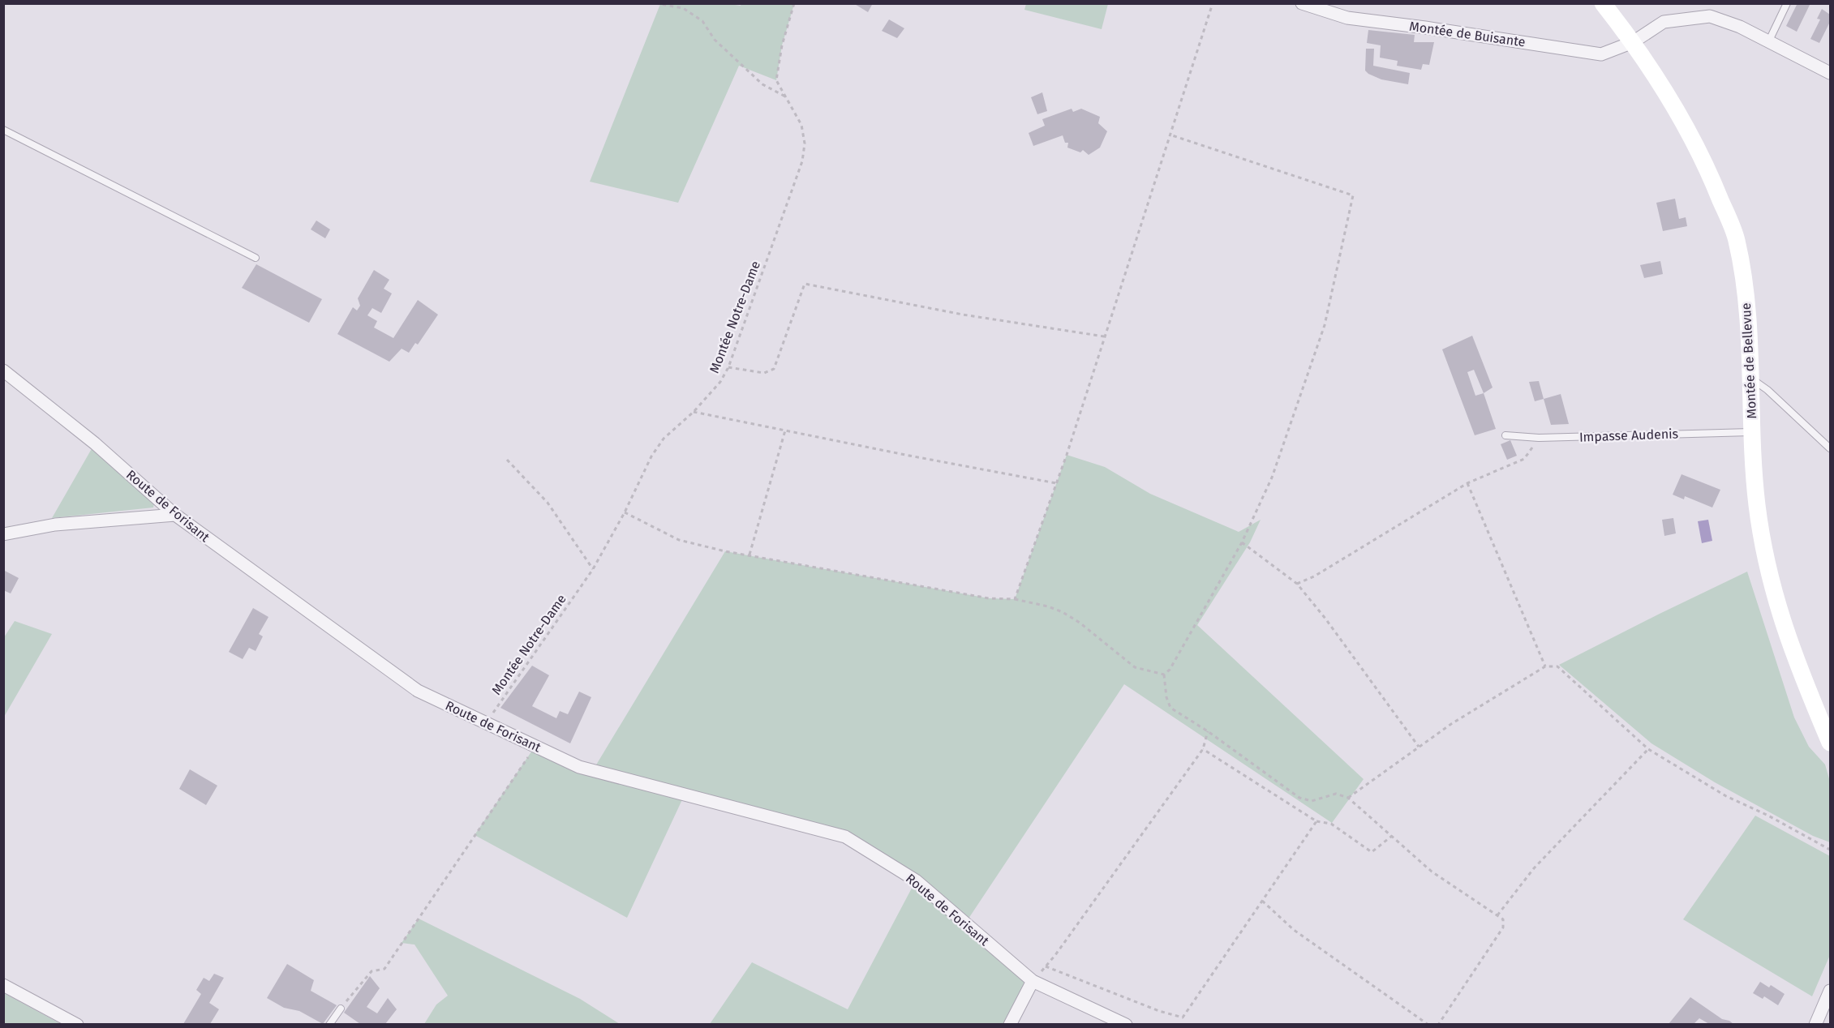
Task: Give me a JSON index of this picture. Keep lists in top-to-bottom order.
{
  "streets": {
    "main road": ["Montée de Bellevue"],
    "street": ["Montée de Buisante", "Route de Forisant"],
    "lane": ["Impasse Audenis"],
    "path": ["Montée Notre-Dame"]
  },
  "crossings": [
    ["Montée de Buisante", "Montée de Bellevue"],
    ["Montée Notre-Dame", "Route de Forisant"],
    ["Montée de Bellevue", "Impasse Audenis"]
  ]
}
